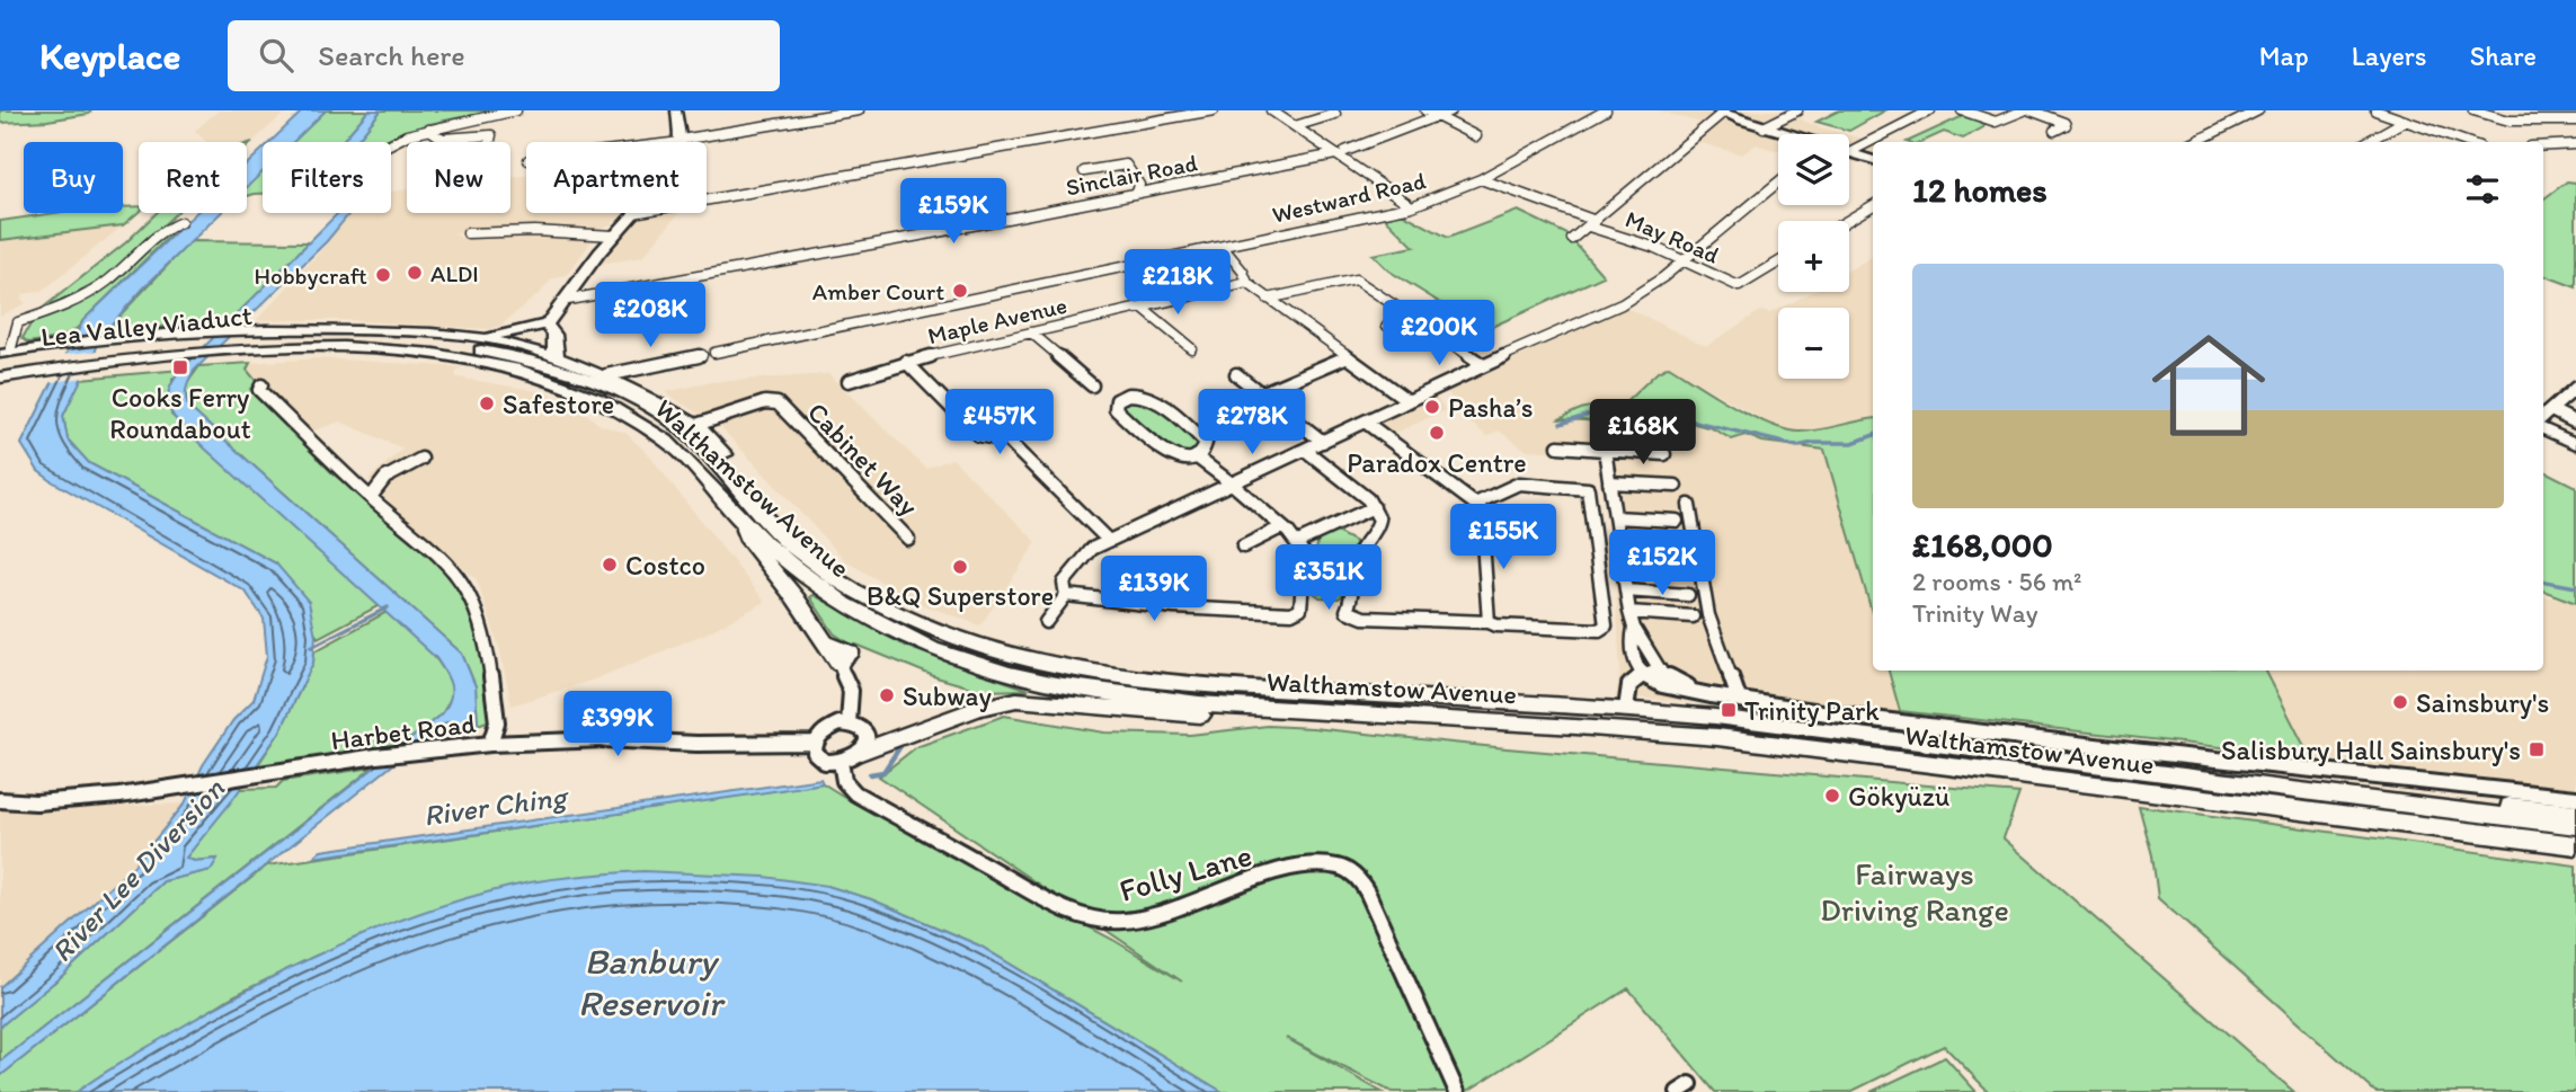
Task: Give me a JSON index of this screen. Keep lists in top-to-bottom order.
{
  "streets": {
    "highway": ["Lea Valley Viaduct", "Walthamstow Avenue"],
    "street": [
      "Sinclair Road",
      "Westward Road",
      "May Road",
      "Maple Avenue",
      "Cabinet Way",
      "Harbet Road",
      "Folly Lane"
    ]
  },
  "crossings": [
    ["Westward Road", "May Road"],
    ["Lea Valley Viaduct", "Walthamstow Avenue"],
    ["Harbet Road", "Folly Lane"]
  ],
  "water": ["River Ching", "River Lee Diversion", "Banbury Reservoir"],
  "parks": ["Fairways Driving Range"],
  "places": {
    "other": [
      "ALDI",
      "Hobbycraft",
      "Amber Court",
      "Safestore",
      "Pasha’s",
      "Paradox Centre",
      "Costco",
      "B&Q Superstore",
      "Subway",
      "Sainsbury's",
      "Gökyüzü"
    ],
    "transit": ["Cooks Ferry Roundabout", "Trinity Park", "Salisbury Hall Sainsbury's"]
  },
  "page": {
    "header": "Keyplace",
    "search": "Search here",
    "nav": ["Map", "Layers", "Share"],
    "map_buttons": ["+", "−"],
    "chip": [
      "Buy",
      "Rent",
      "Filters",
      "New",
      "Apartment"
    ],
    "heading": "12 homes",
    "price": [
      "£159K",
      "£218K",
      "£208K",
      "£200K",
      "£457K",
      "£278K",
      "£168K",
      "£155K",
      "£152K",
      "£351K",
      "£139K",
      "£399K"
    ],
    "list": [
      {
        "name": "£168,000",
        "note": "2 rooms · 56 m² · Trinity Way"
      }
    ]
  }
}
